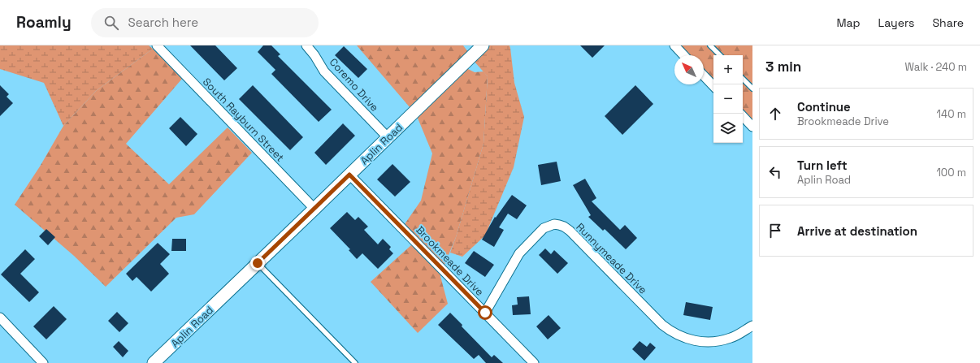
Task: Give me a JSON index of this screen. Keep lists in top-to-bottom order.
{
  "streets": {
    "street": [
      "Coremo Drive",
      "South Rayburn Street",
      "Aplin Road",
      "Runnymeade Drive",
      "Brookmeade Drive"
    ]
  },
  "crossings": [
    ["Coremo Drive", "Aplin Road"],
    ["South Rayburn Street", "Aplin Road"],
    ["Aplin Road", "Brookmeade Drive"],
    ["Runnymeade Drive", "Brookmeade Drive"]
  ],
  "north": "top left",
  "page": {
    "header": "Roamly",
    "search": "Search here",
    "nav": ["Map", "Layers", "Share"],
    "heading": ["3 min", "Walk · 240 m"],
    "map_buttons": ["+", "−"],
    "list": [
      ["Continue", "Brookmeade Drive", "140 m"],
      ["Turn left", "Aplin Road", "100 m"],
      "Arrive at destination"
    ]
  }
}
